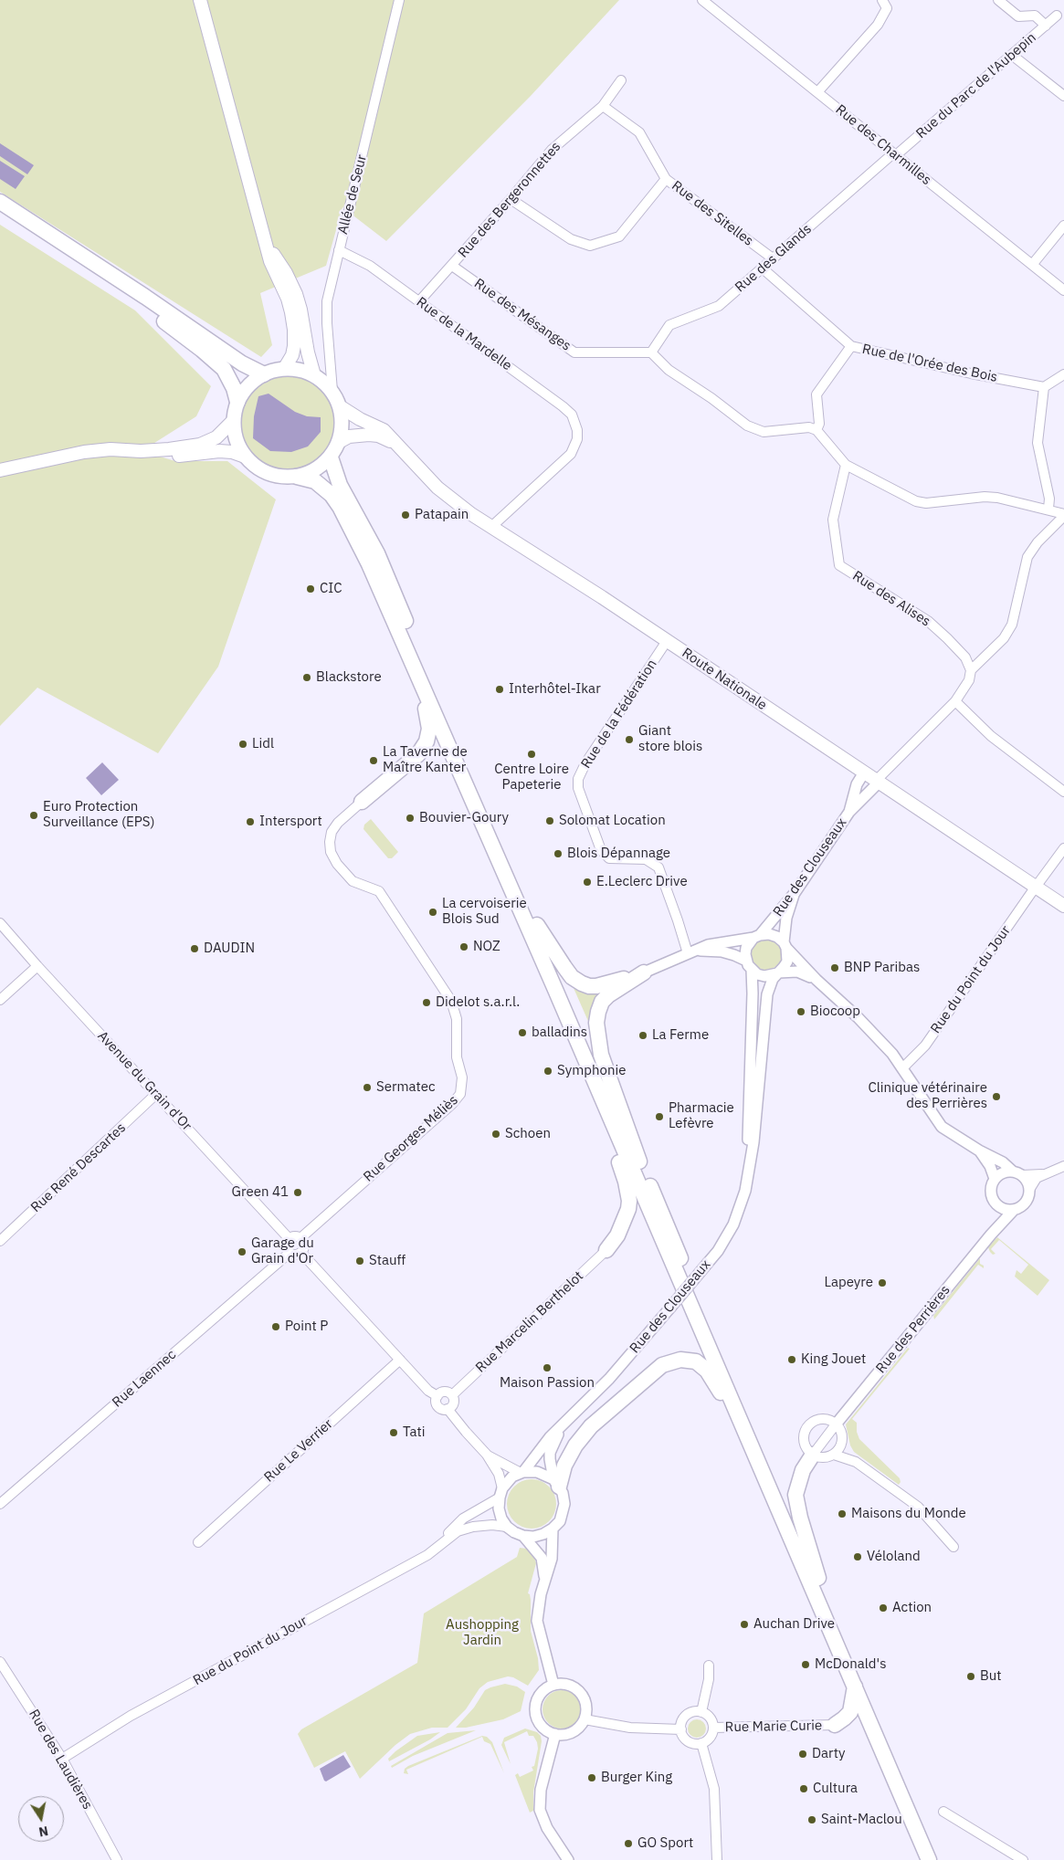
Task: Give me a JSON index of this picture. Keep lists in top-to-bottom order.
{
  "streets": {
    "main road": ["Route Nationale"],
    "street": [
      "Rue du Parc de l'Aubepin",
      "Rue des Charmilles",
      "Allée de Seur",
      "Rue des Bergeronnettes",
      "Rue des Sitelles",
      "Rue des Glands",
      "Rue des Mésanges",
      "Rue de la Mardelle",
      "Rue de l'Orée des Bois",
      "Rue des Alises",
      "Rue de la Fédération",
      "Rue des Clouseaux",
      "Rue du Point du Jour",
      "Avenue du Grain d'Or",
      "Rue Georges Méliès",
      "Rue René Descartes",
      "Rue Marcelin Berthelot",
      "Rue des Perrières",
      "Rue Laennec",
      "Rue Le Verrier",
      "Rue Marie Curie",
      "Rue des Laudières"
    ]
  },
  "crossings": [
    ["Rue du Parc de l'Aubepin", "Rue des Charmilles"],
    ["Rue du Parc de l'Aubepin", "Rue des Glands"],
    ["Rue des Charmilles", "Rue des Glands"],
    ["Allée de Seur", "Rue de la Mardelle"],
    ["Allée de Seur", "Route Nationale"],
    ["Rue des Bergeronnettes", "Rue des Sitelles"],
    ["Rue des Bergeronnettes", "Rue des Mésanges"],
    ["Rue des Bergeronnettes", "Rue de la Mardelle"],
    ["Rue des Sitelles", "Rue des Glands"],
    ["Rue des Glands", "Rue des Mésanges"],
    ["Rue des Glands", "Rue de l'Orée des Bois"],
    ["Rue de la Mardelle", "Route Nationale"],
    ["Route Nationale", "Rue de la Fédération"],
    ["Route Nationale", "Rue des Clouseaux"],
    ["Route Nationale", "Rue du Point du Jour"],
    ["Rue des Clouseaux", "Rue du Point du Jour"],
    ["Rue du Point du Jour", "Rue des Laudières"],
    ["Avenue du Grain d'Or", "Rue Georges Méliès"],
    ["Avenue du Grain d'Or", "Rue René Descartes"],
    ["Avenue du Grain d'Or", "Rue Laennec"],
    ["Rue Georges Méliès", "Rue Laennec"]
  ],
  "parks": ["Aushopping Jardin"],
  "places": [
    "Patapain",
    "CIC",
    "Blackstore",
    "Interhôtel-Ikar",
    "Giant store blois",
    "Lidl",
    "Centre Loire Papeterie",
    "La Taverne de Maître Kanter",
    "Euro Protection Surveillance (EPS)",
    "Bouvier-Goury",
    "Solomat Location",
    "Intersport",
    "Blois Dépannage",
    "E.Leclerc Drive",
    "La cervoiserie Blois Sud",
    "NOZ",
    "DAUDIN",
    "BNP Paribas",
    "Didelot s.a.r.l.",
    "Biocoop",
    "balladins",
    "La Ferme",
    "Symphonie",
    "Sermatec",
    "Clinique vétérinaire des Perrières",
    "Pharmacie Lefèvre",
    "Schoen",
    "Green 41",
    "Garage du Grain d'Or",
    "Stauff",
    "Lapeyre",
    "Point P",
    "King Jouet",
    "Maison Passion",
    "Tati",
    "Maisons du Monde",
    "Véloland",
    "Action",
    "Auchan Drive",
    "McDonald's",
    "But",
    "Darty",
    "Burger King",
    "Cultura",
    "Saint-Maclou",
    "GO Sport"
  ],
  "north": "bottom"
}
